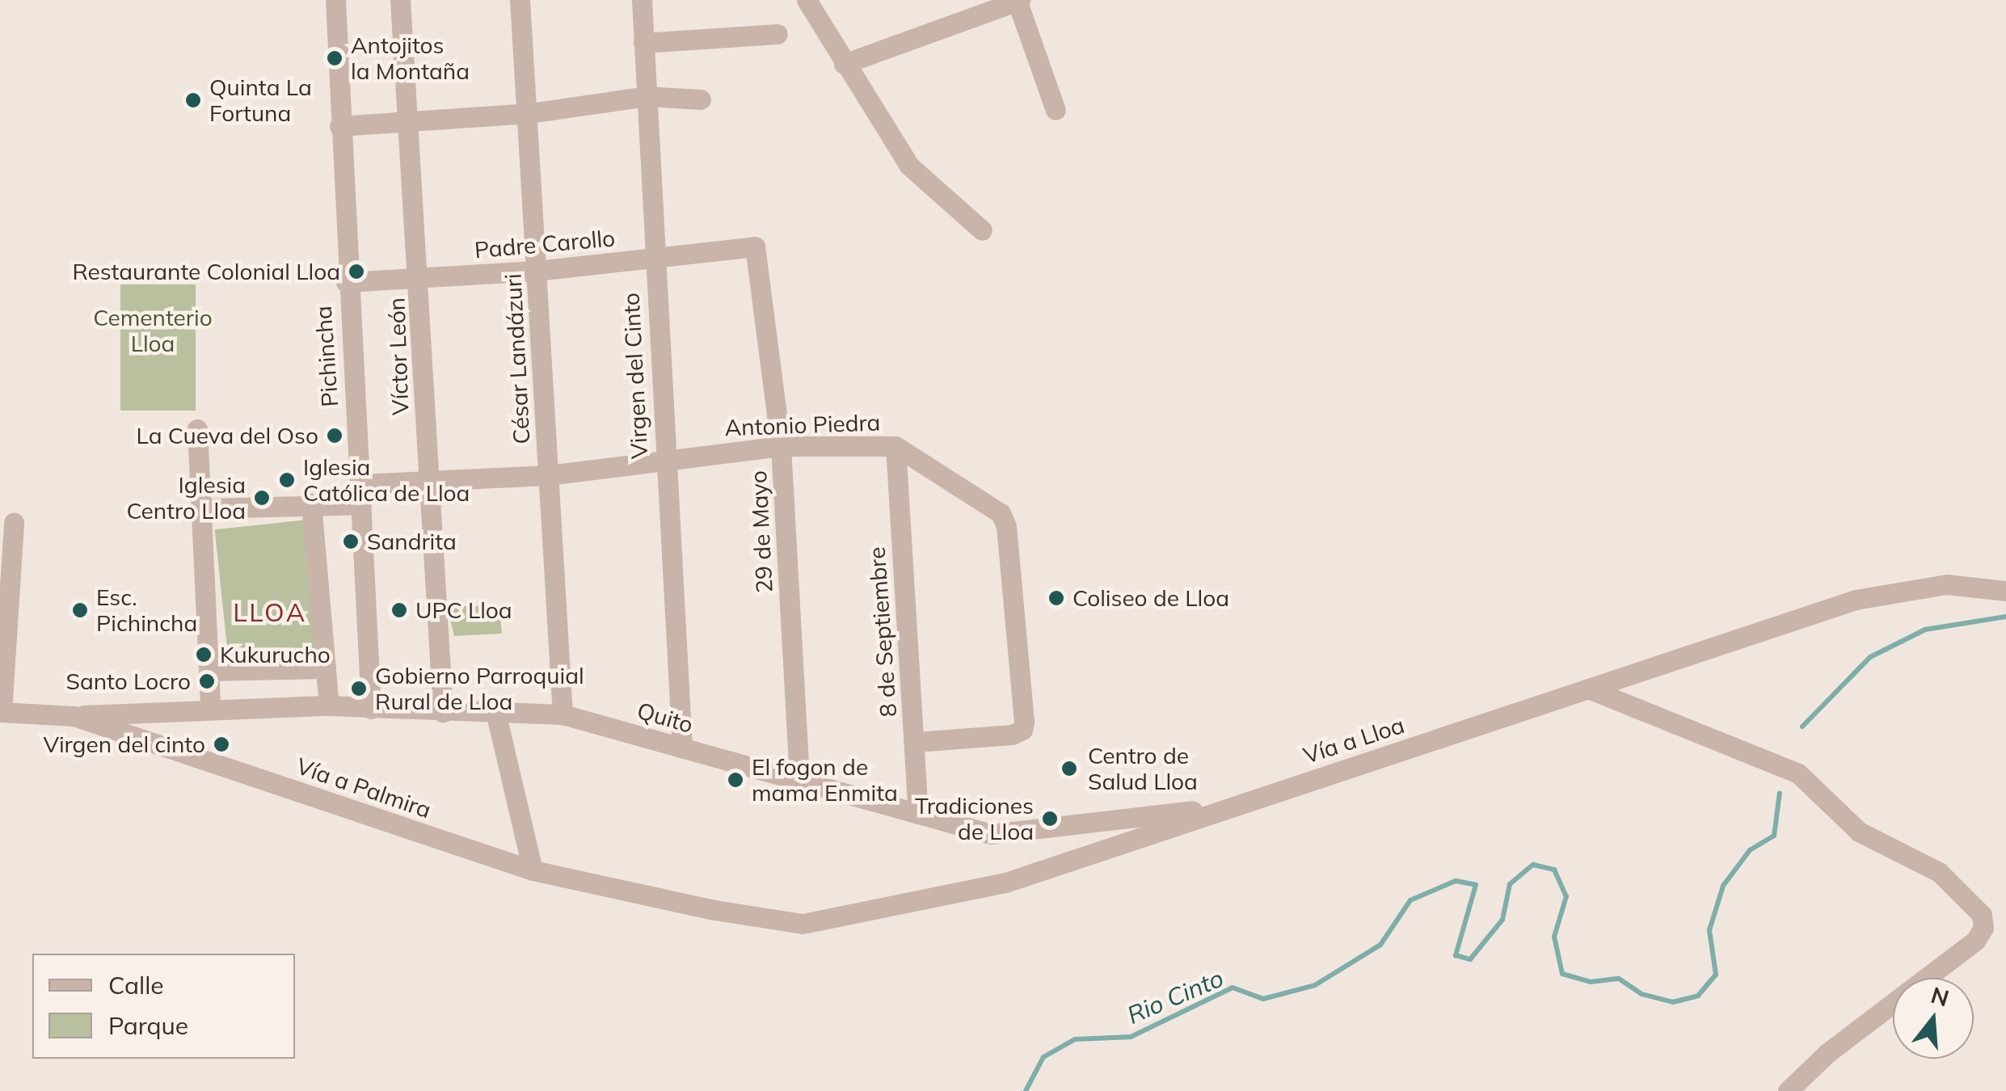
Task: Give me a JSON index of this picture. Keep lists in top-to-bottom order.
{
  "streets": {
    "street": [
      "Padre Carollo",
      "Pichincha",
      "Víctor León",
      "César Landázuri",
      "Virgen del Cinto",
      "Antonio Piedra",
      "29 de Mayo",
      "8 de Septiembre",
      "Quito",
      "Vía a Lloa",
      "Vía a Palmira"
    ]
  },
  "crossings": [
    ["Padre Carollo", "Pichincha"],
    ["Padre Carollo", "Víctor León"],
    ["Padre Carollo", "César Landázuri"],
    ["Padre Carollo", "Virgen del Cinto"],
    ["Padre Carollo", "29 de Mayo"],
    ["Pichincha", "Antonio Piedra"],
    ["Pichincha", "Quito"],
    ["Víctor León", "Antonio Piedra"],
    ["Víctor León", "Quito"],
    ["César Landázuri", "Antonio Piedra"],
    ["César Landázuri", "Quito"],
    ["Virgen del Cinto", "Antonio Piedra"],
    ["Virgen del Cinto", "Quito"],
    ["Antonio Piedra", "29 de Mayo"],
    ["Antonio Piedra", "8 de Septiembre"],
    ["29 de Mayo", "Quito"],
    ["8 de Septiembre", "Quito"],
    ["Quito", "Vía a Lloa"],
    ["Quito", "Vía a Palmira"],
    ["Vía a Lloa", "Vía a Palmira"]
  ],
  "districts": ["LLOA"],
  "water": ["Rio Cinto"],
  "parks": ["Cementerio Lloa"],
  "places": [
    "Antojitos la Montaña",
    "Quinta La Fortuna",
    "Restaurante Colonial Lloa",
    "La Cueva del Oso",
    "Iglesia Católica de Lloa",
    "Iglesia Centro Lloa",
    "Sandrita",
    "Coliseo de Lloa",
    "Esc. Pichincha",
    "UPC Lloa",
    "Kukurucho",
    "Santo Locro",
    "Gobierno Parroquial Rural de Lloa",
    "Virgen del cinto",
    "Centro de Salud Lloa",
    "El fogon de mama Enmita",
    "Tradiciones de Lloa"
  ],
  "legend": ["Calle", "Parque"],
  "north": "top"
}
